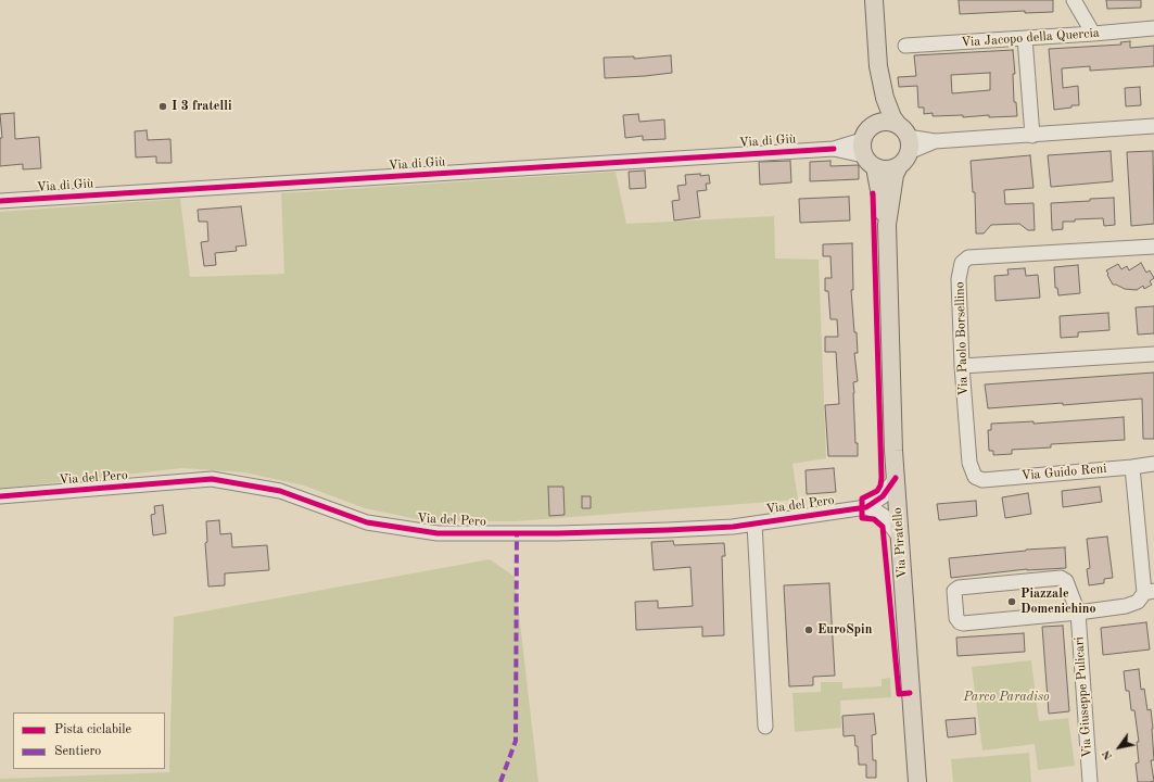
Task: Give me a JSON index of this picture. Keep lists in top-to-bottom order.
{
  "streets": {
    "main road": ["Via Piratello"],
    "street": [
      "Via Jacopo della Quercia",
      "Via di Giù",
      "Via Paolo Borsellino",
      "Via Guido Reni",
      "Via del Pero",
      "Via Giuseppe Pulicari"
    ]
  },
  "crossings": [
    ["Via di Giù", "Via Piratello"],
    ["Via Paolo Borsellino", "Via Guido Reni"],
    ["Via del Pero", "Via Piratello"]
  ],
  "parks": ["Parco Paradiso"],
  "places": ["I 3 fratelli", "Piazzale Domenichino", "EuroSpin"],
  "legend": ["Pista ciclabile", "Sentiero"],
  "north": "bottom left"
}
